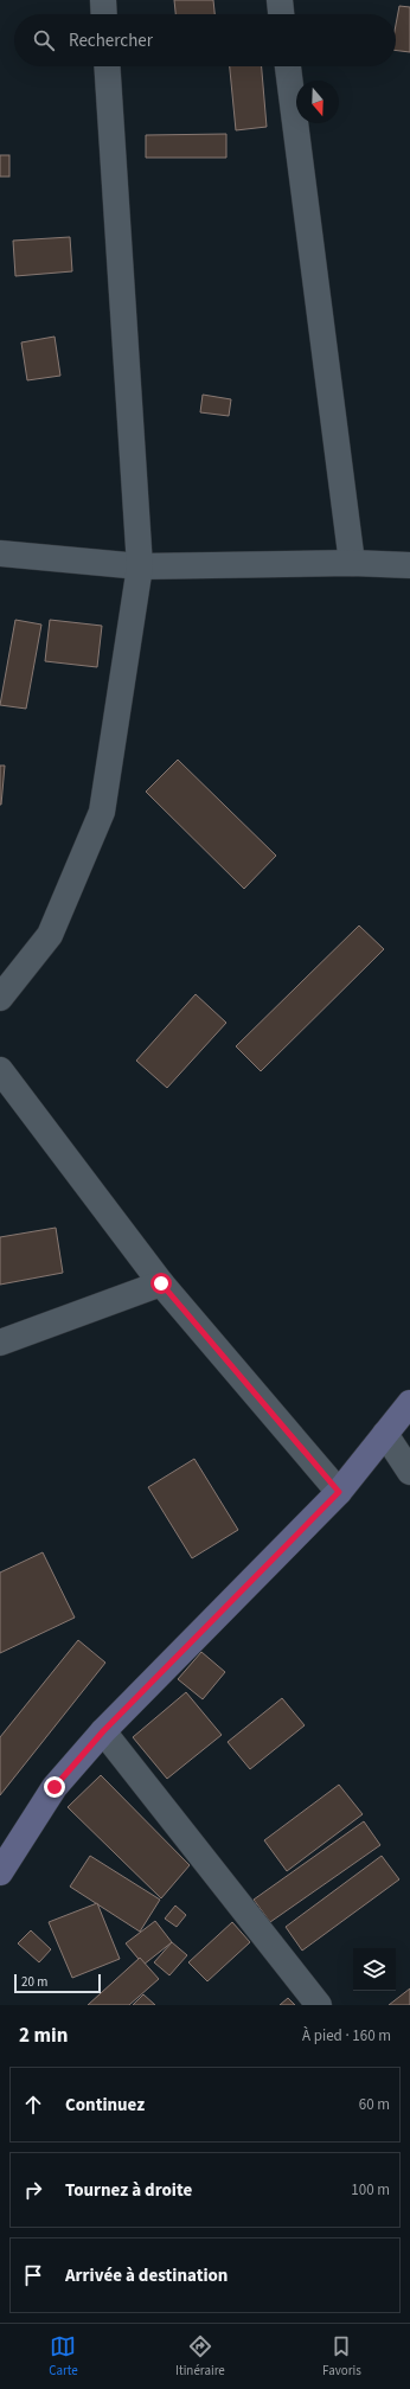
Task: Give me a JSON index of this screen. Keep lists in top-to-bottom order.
{
  "scale_bar": "20 m",
  "north": "bottom",
  "page": {
    "search": "Rechercher",
    "scale": "20 m",
    "heading": ["2 min", "À pied · 160 m"],
    "list": [
      ["Continuez", "60 m"],
      ["Tournez à droite", "100 m"],
      "Arrivée à destination"
    ],
    "nav": ["Carte", "Itinéraire", "Favoris"]
  }
}
